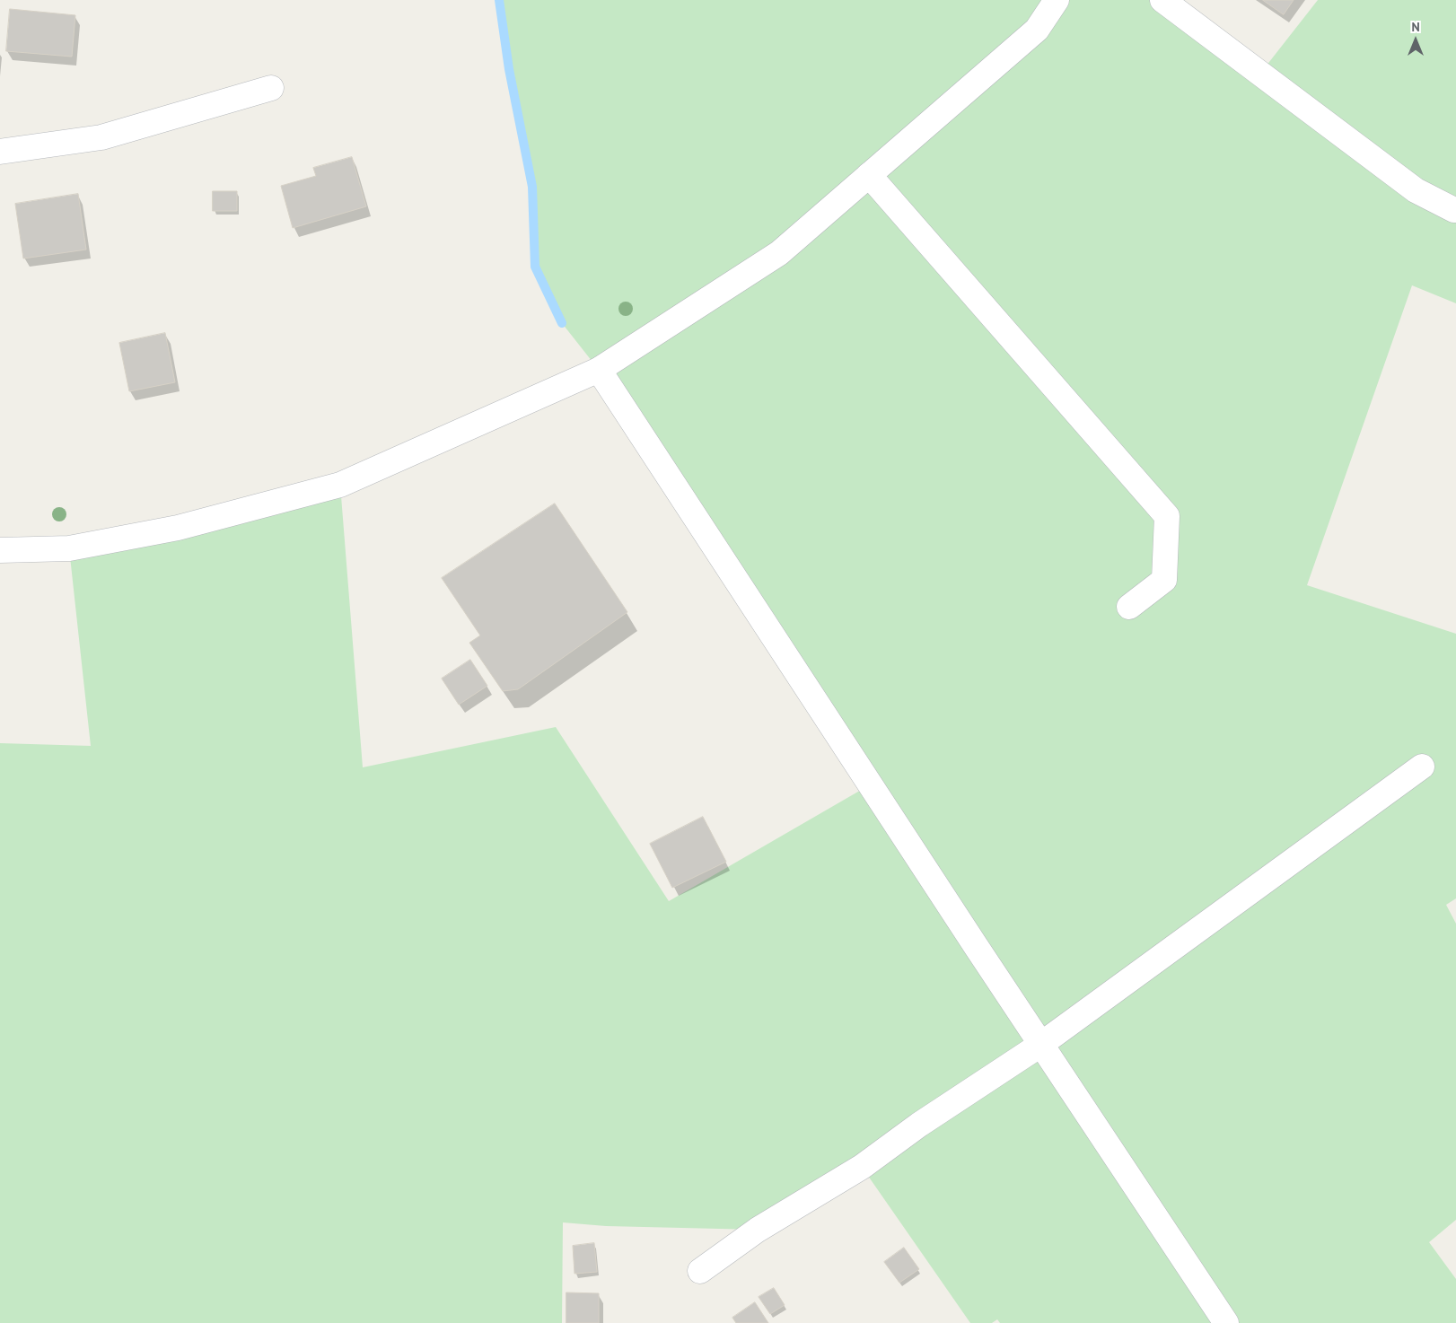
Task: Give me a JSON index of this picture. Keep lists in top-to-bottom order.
{
  "north": "top"
}
